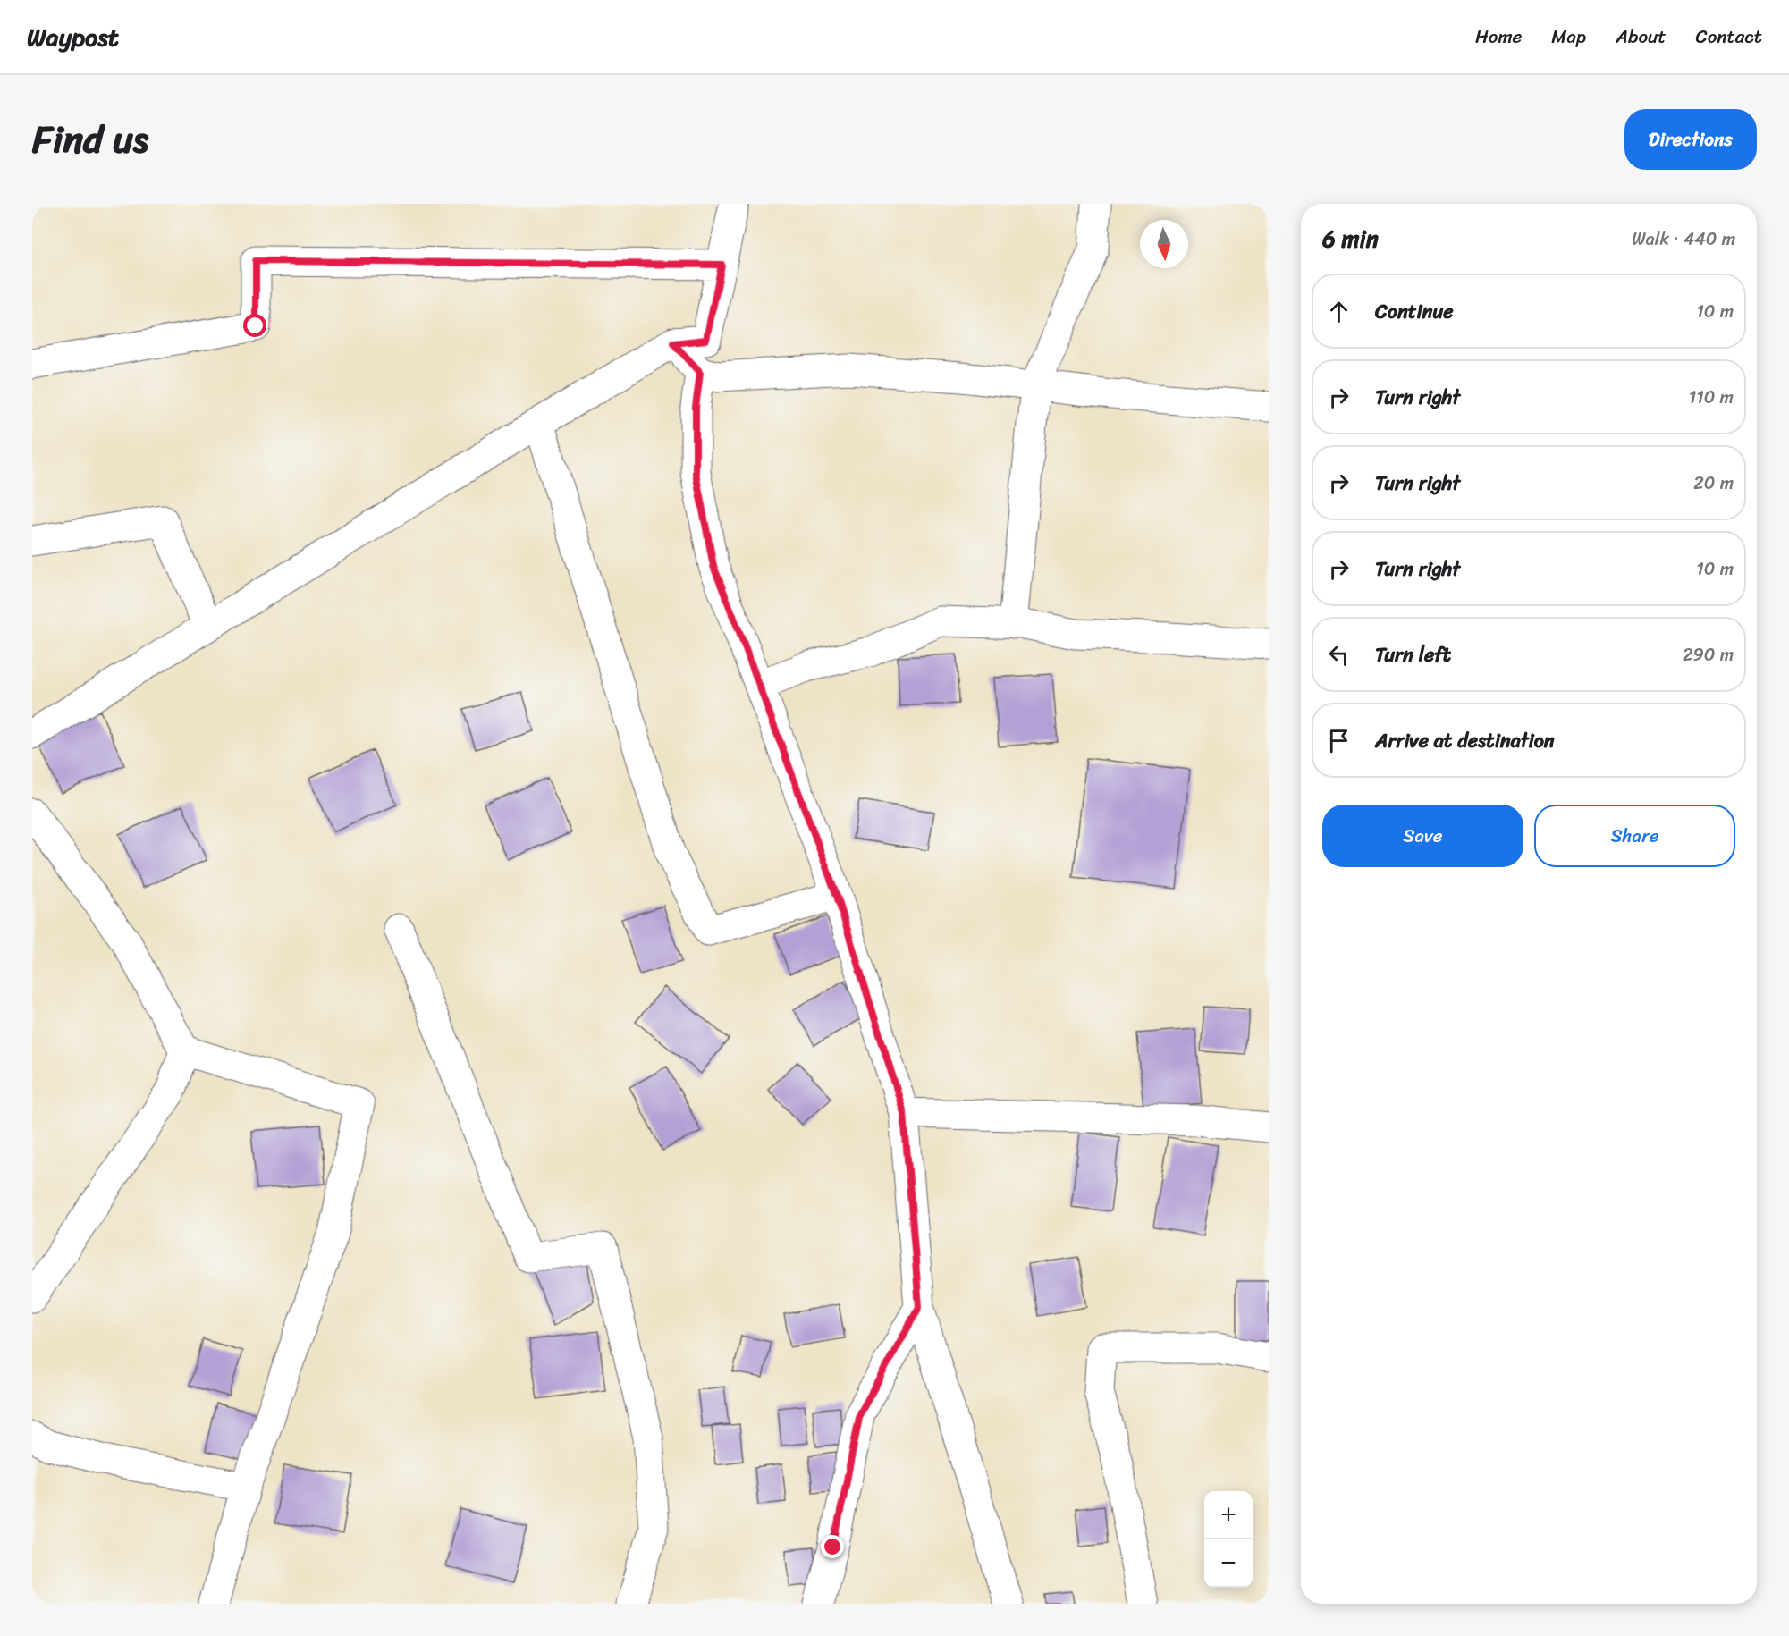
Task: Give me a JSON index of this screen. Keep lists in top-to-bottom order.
{
  "north": "bottom",
  "page": {
    "header": "Waypost",
    "nav": [
      "Home",
      "Map",
      "About",
      "Contact"
    ],
    "title": "Find us",
    "buttons": [
      "Directions",
      ["Save", "Share"]
    ],
    "heading": ["6 min", "Walk · 440 m"],
    "list": [
      ["Continue", "10 m"],
      ["Turn right", "110 m"],
      ["Turn right", "20 m"],
      ["Turn right", "10 m"],
      ["Turn left", "290 m"],
      "Arrive at destination"
    ],
    "map_buttons": ["+", "−"]
  }
}
